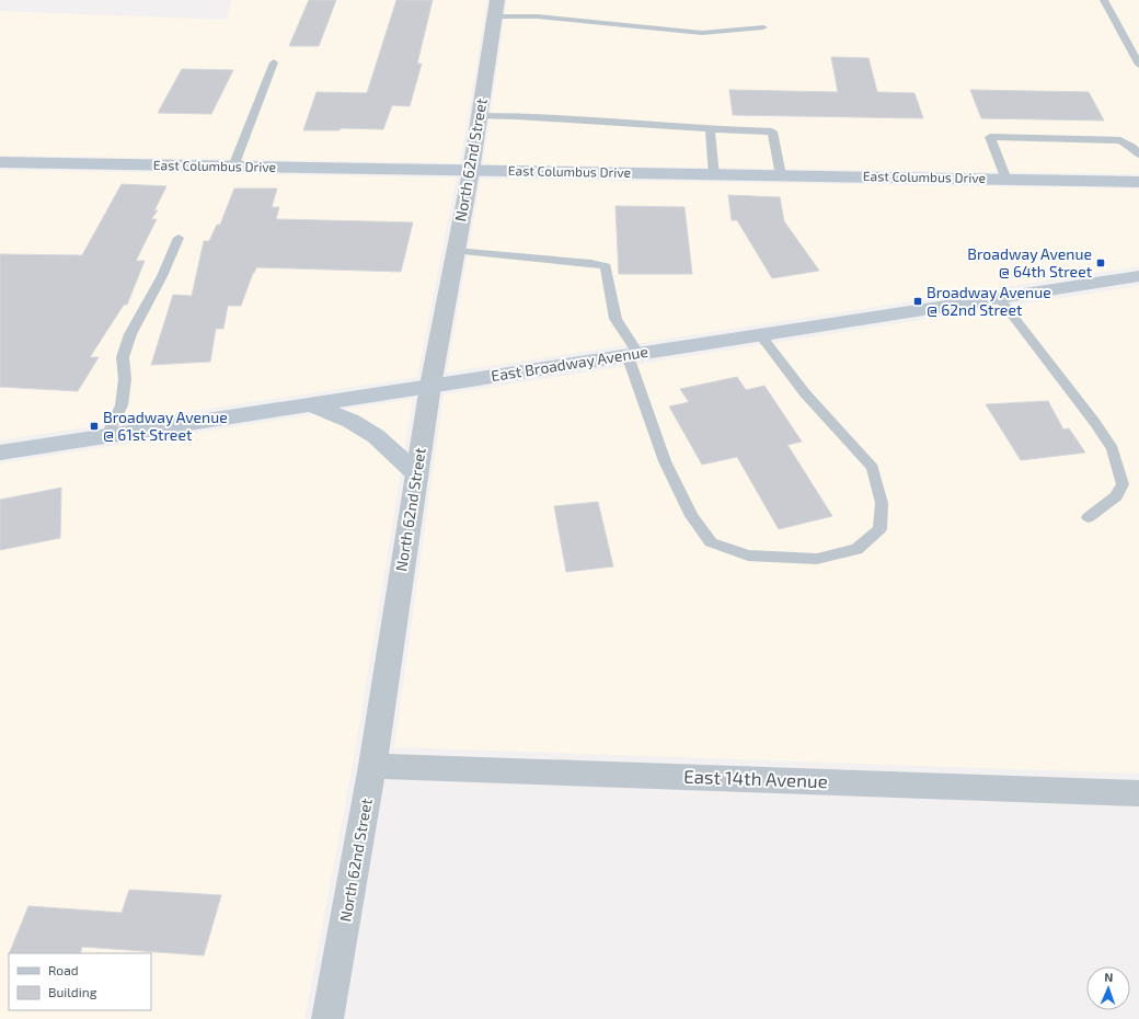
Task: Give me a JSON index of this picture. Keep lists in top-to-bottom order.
{
  "streets": {
    "main road": ["East Columbus Drive", "East Broadway Avenue"],
    "street": ["North 62nd Street", "East 14th Avenue"]
  },
  "crossings": [
    ["North 62nd Street", "East Columbus Drive"],
    ["North 62nd Street", "East Broadway Avenue"],
    ["North 62nd Street", "East 14th Avenue"]
  ],
  "places": {
    "transit": ["Broadway Avenue @ 64th Street", "Broadway Avenue @ 62nd Street", "Broadway Avenue @ 61st Street"]
  },
  "legend": ["Road", "Building"],
  "north": "top"
}
